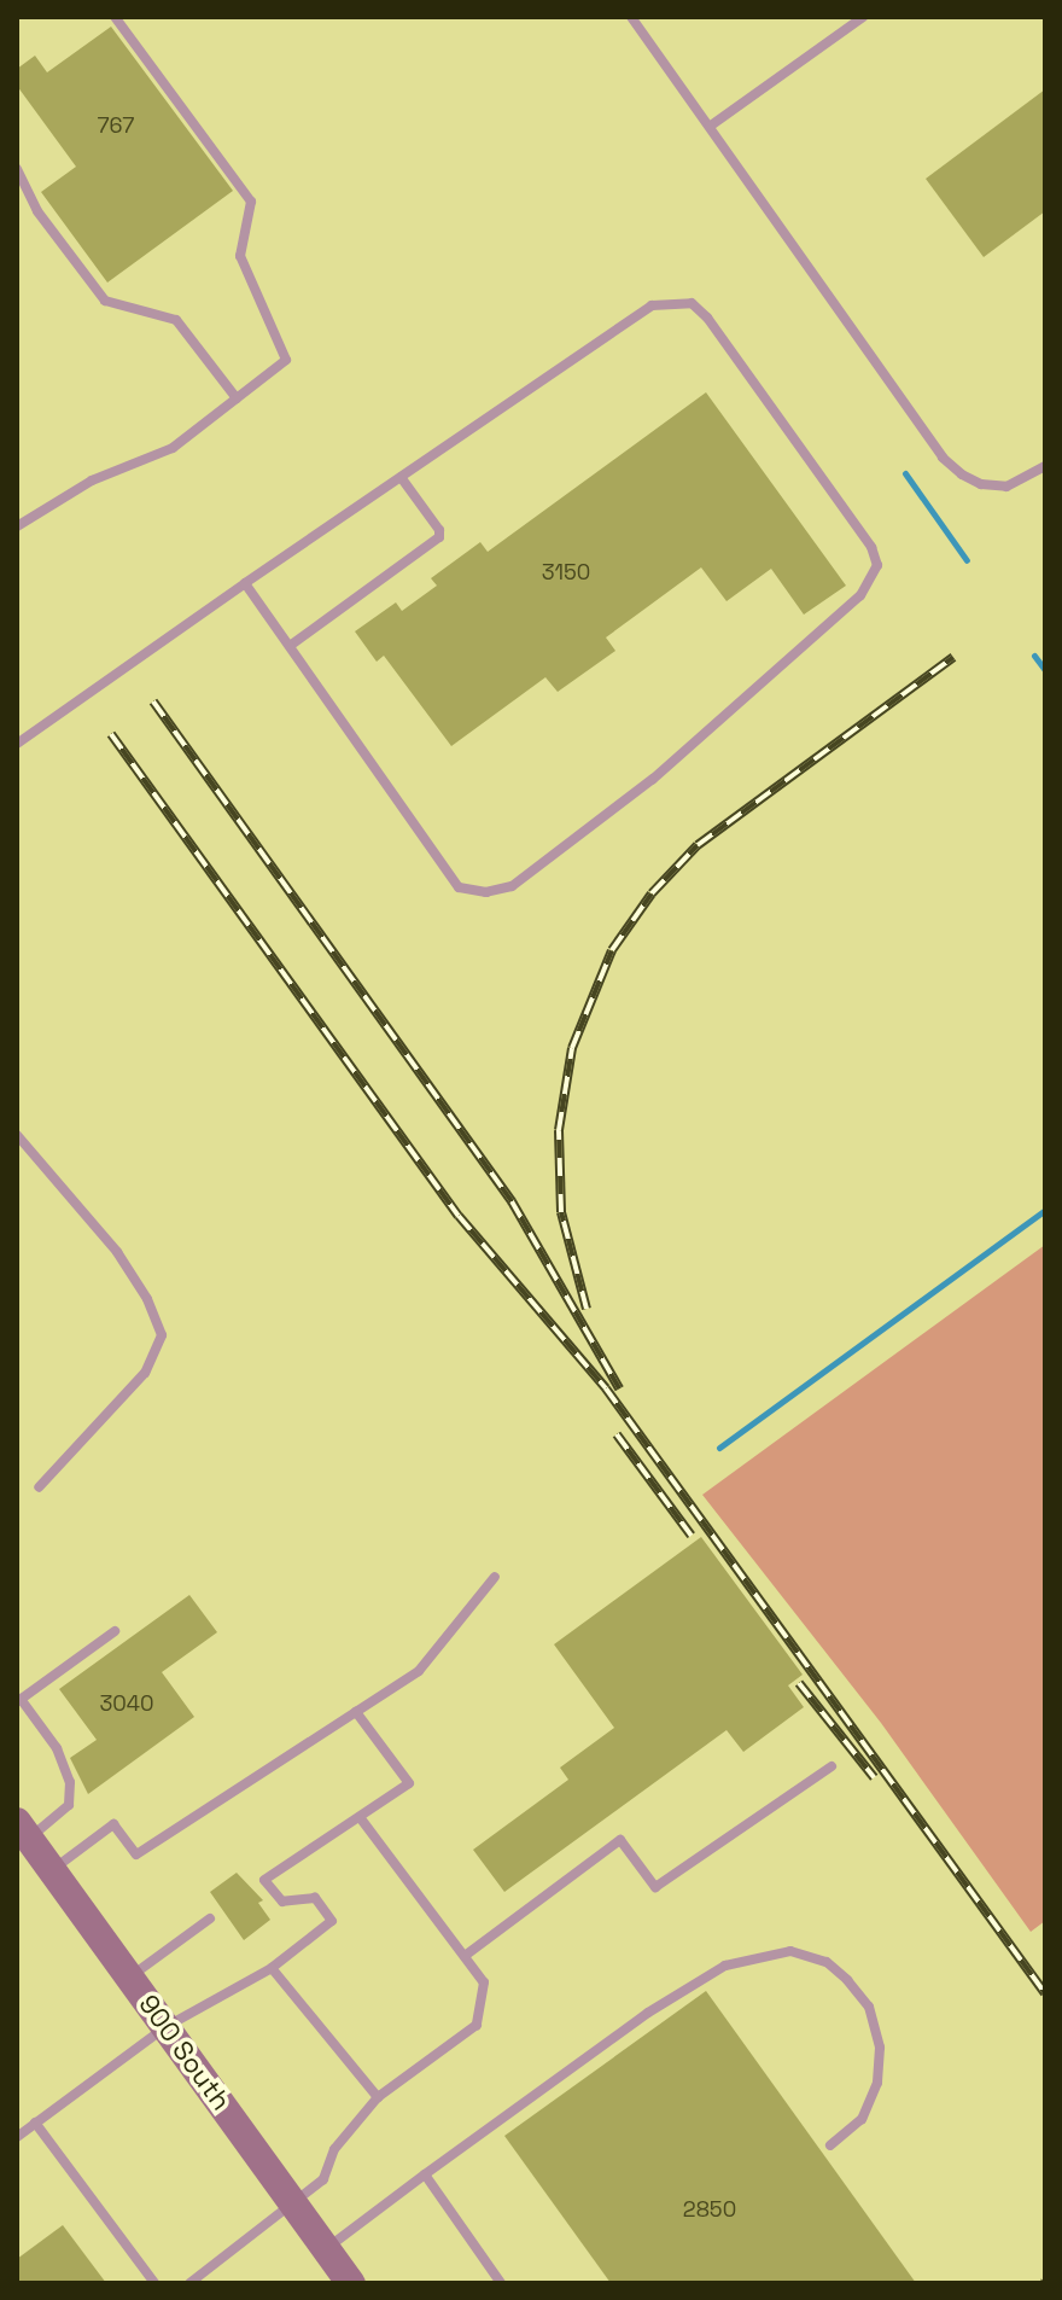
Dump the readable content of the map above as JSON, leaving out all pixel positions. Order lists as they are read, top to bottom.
{
  "streets": {
    "street": ["900 South"]
  },
  "house_numbers": [
    "767",
    "3150",
    "3040",
    "2850"
  ]
}
